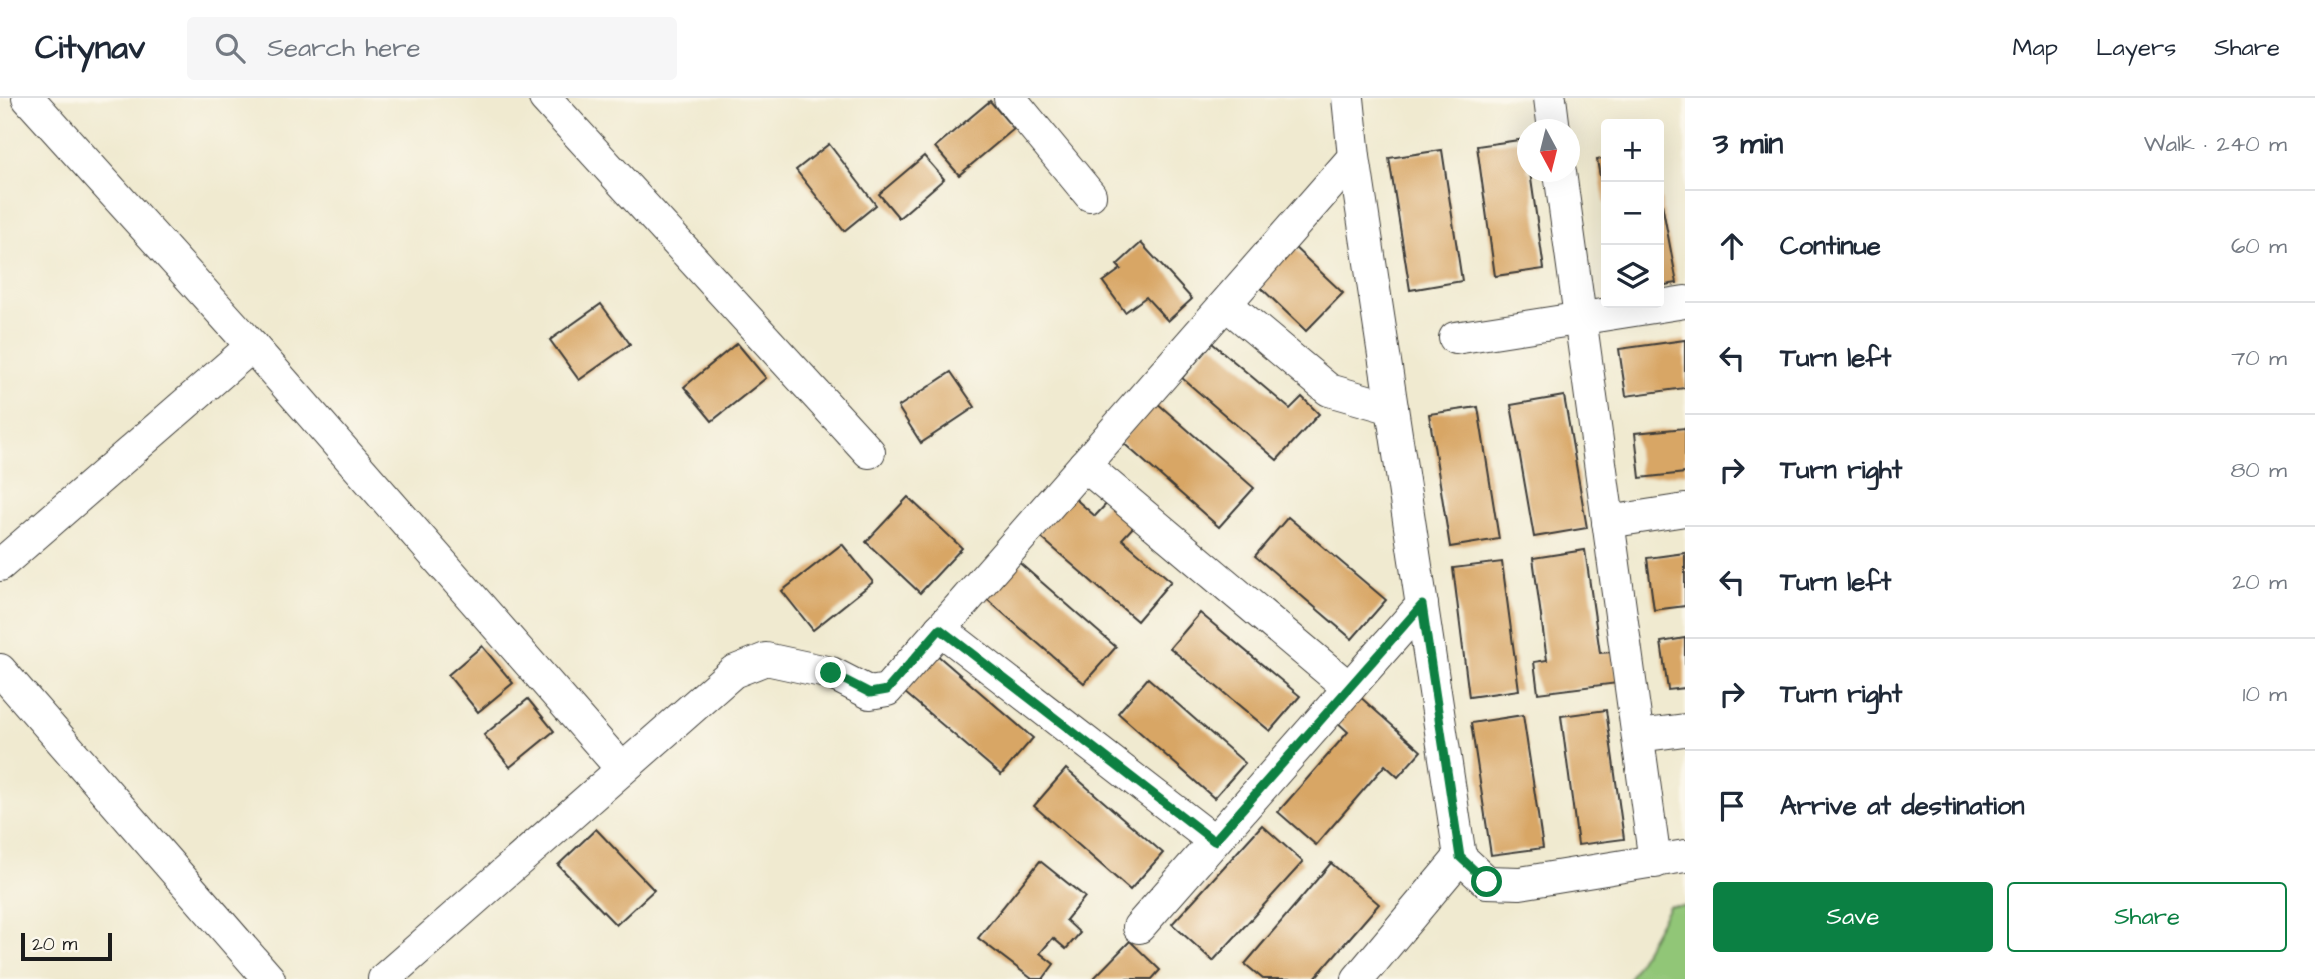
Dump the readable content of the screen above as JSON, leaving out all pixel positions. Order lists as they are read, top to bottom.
{
  "scale_bar": "20 m",
  "north": "bottom",
  "page": {
    "header": "Citynav",
    "search": "Search here",
    "nav": ["Map", "Layers", "Share"],
    "heading": ["3 min", "Walk · 240 m"],
    "map_buttons": ["+", "−"],
    "list": [
      ["Continue", "60 m"],
      ["Turn left", "70 m"],
      ["Turn right", "80 m"],
      ["Turn left", "20 m"],
      ["Turn right", "10 m"],
      "Arrive at destination"
    ],
    "buttons": ["Save", "Share"],
    "scale": "20 m"
  }
}
